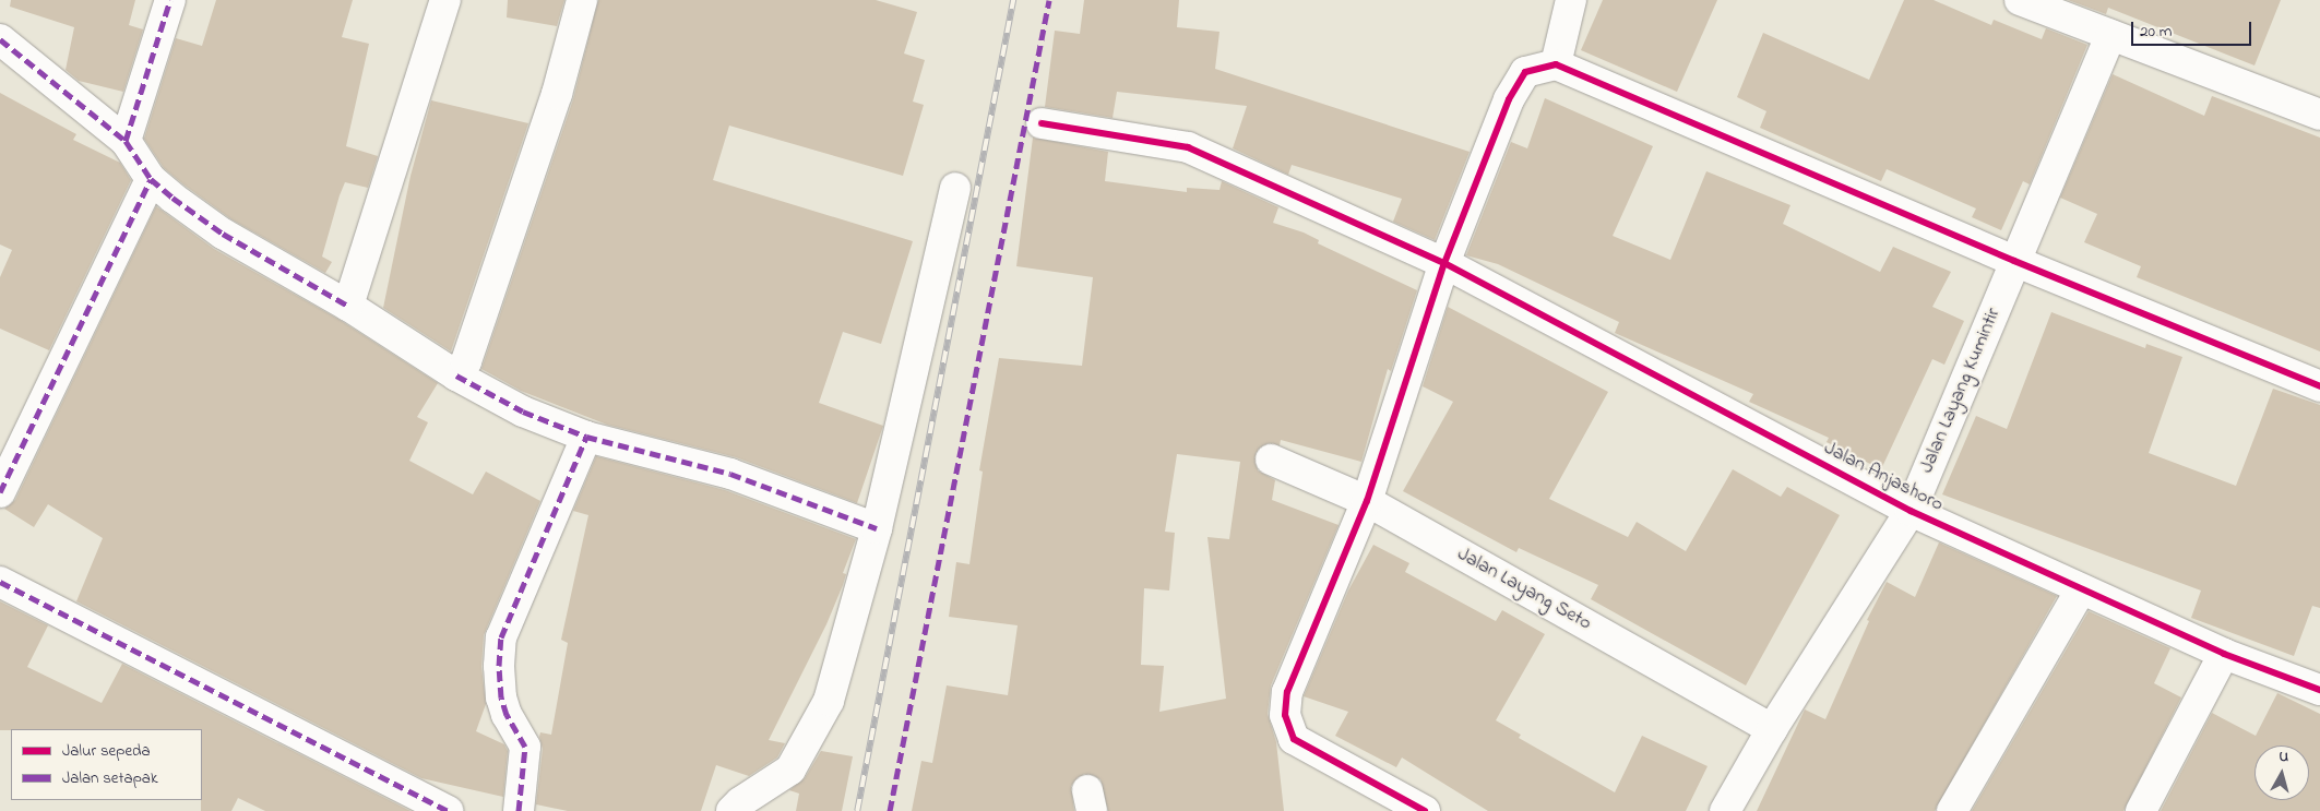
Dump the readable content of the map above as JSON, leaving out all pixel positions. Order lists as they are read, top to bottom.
{
  "streets": {
    "street": ["Jalan Layang Kumintir", "Jalan Anjashoro", "Jalan Layang Seto"]
  },
  "crossings": [
    ["Jalan Layang Kumintir", "Jalan Anjashoro"],
    ["Jalan Layang Kumintir", "Jalan Layang Seto"]
  ],
  "legend": ["Jalur sepeda", "Jalan setapak"],
  "scale_bar": "20 m",
  "north": "top"
}
